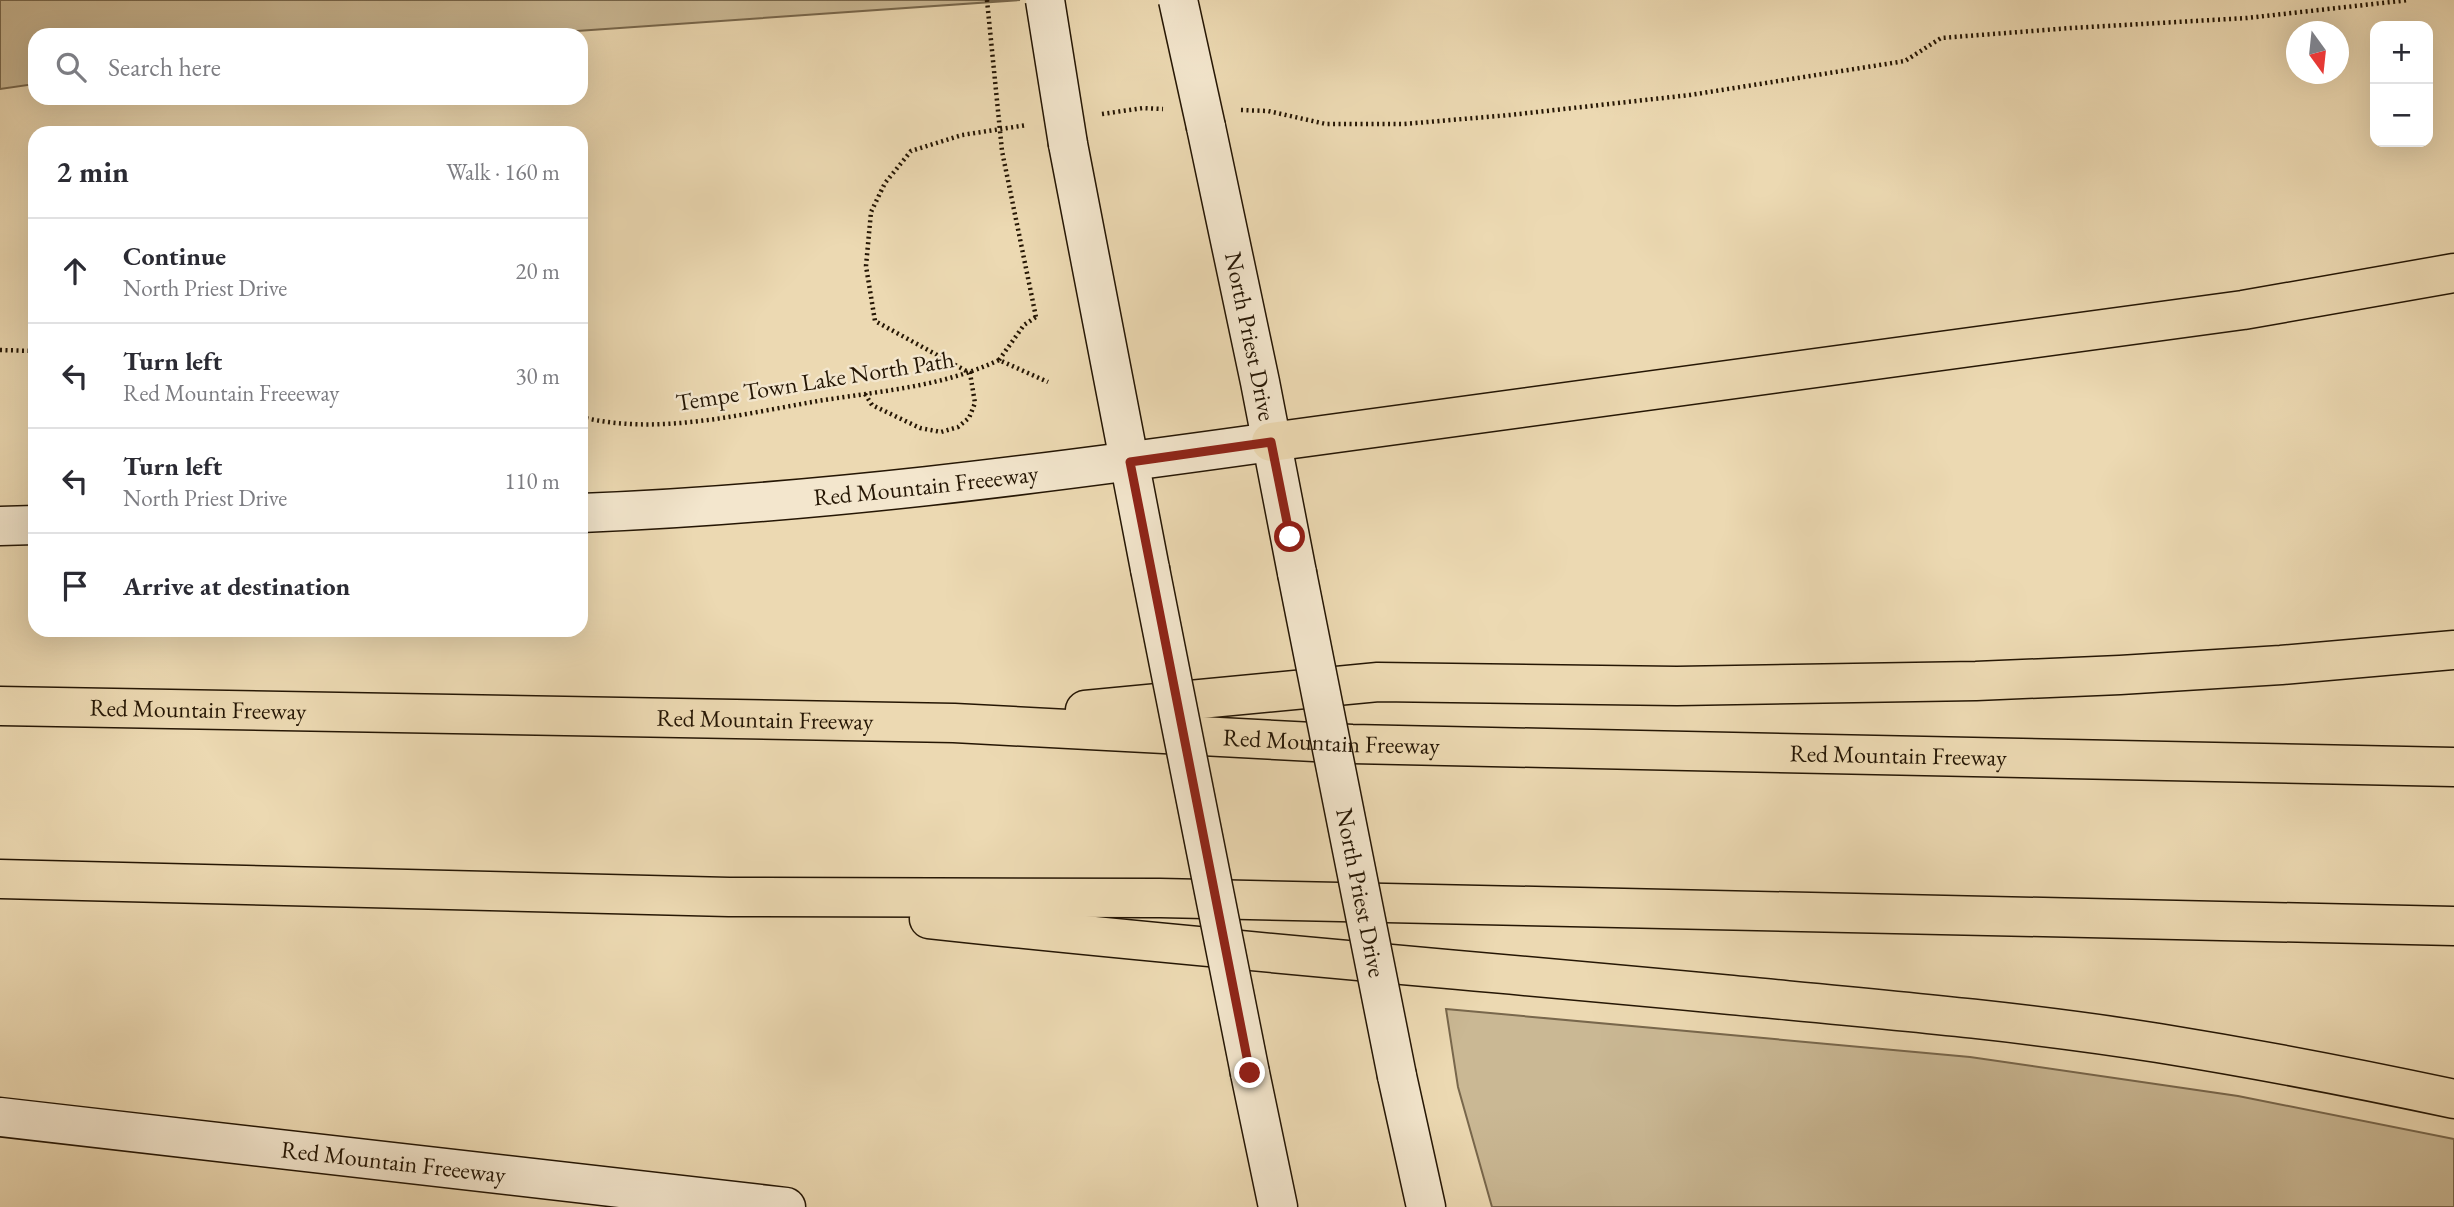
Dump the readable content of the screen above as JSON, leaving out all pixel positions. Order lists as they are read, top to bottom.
{
  "streets": {
    "highway": ["Red Mountain Freeway"],
    "main road": ["North Priest Drive", "Red Mountain Freeeway"],
    "path": ["Tempe Town Lake North Path"]
  },
  "crossings": [
    ["North Priest Drive", "Red Mountain Freeeway"]
  ],
  "north": "bottom",
  "page": {
    "map_buttons": ["+", "−"],
    "search": "Search here",
    "heading": ["2 min", "Walk · 160 m"],
    "list": [
      ["Continue", "North Priest Drive", "20 m"],
      ["Turn left", "Red Mountain Freeeway", "30 m"],
      ["Turn left", "North Priest Drive", "110 m"],
      "Arrive at destination"
    ]
  }
}
